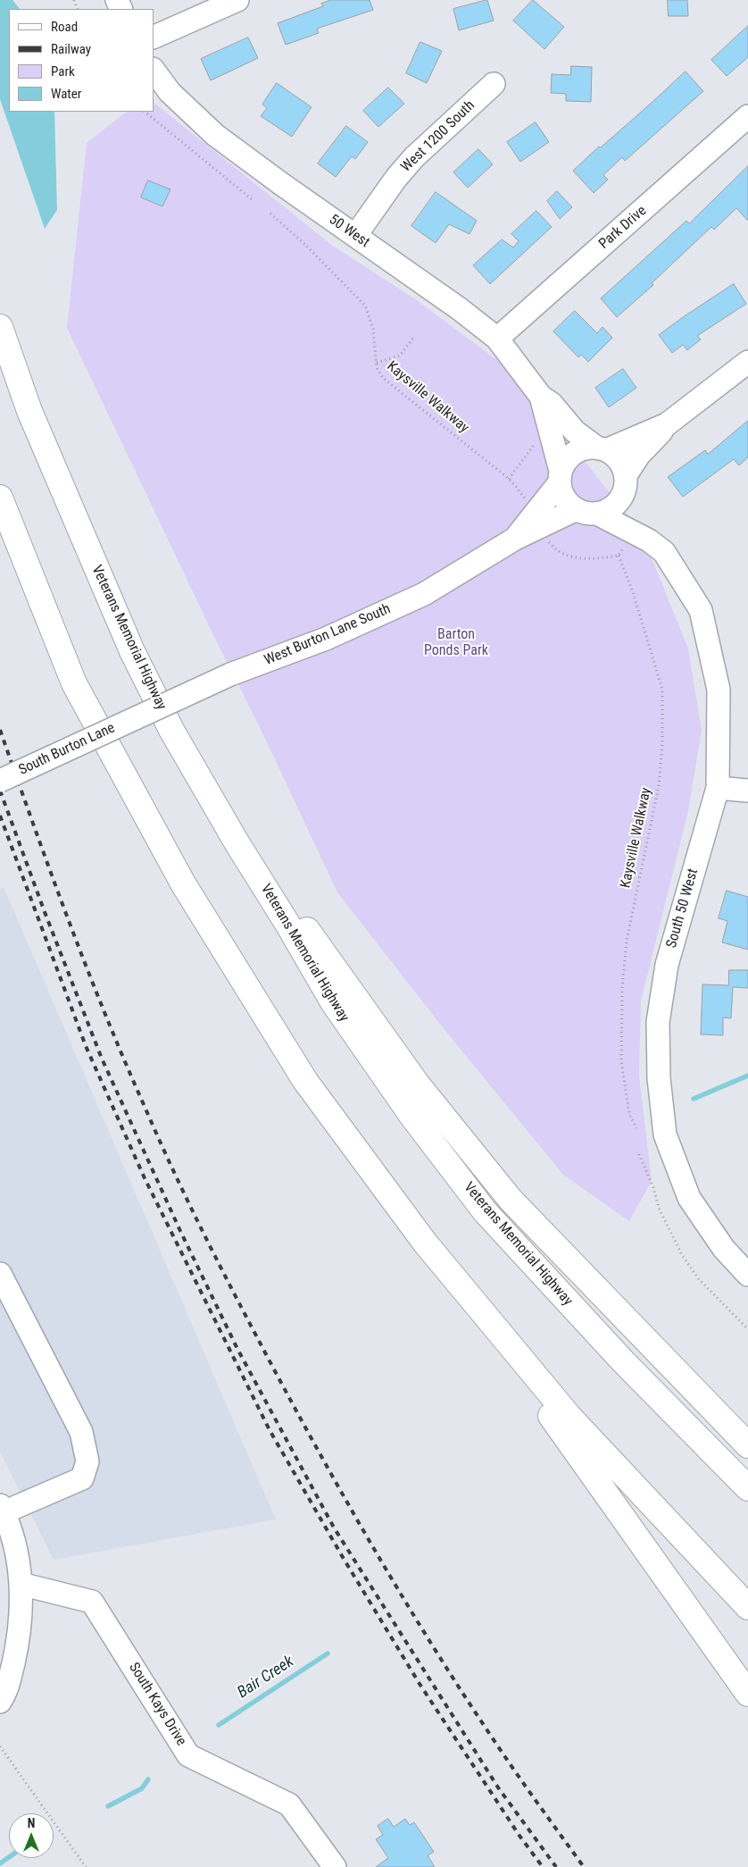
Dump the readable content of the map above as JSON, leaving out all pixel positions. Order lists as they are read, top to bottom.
{
  "streets": {
    "highway": ["Veterans Memorial Highway"],
    "street": [
      "West 1200 South",
      "Park Drive",
      "50 West",
      "West Burton Lane South",
      "South Burton Lane",
      "South 50 West",
      "South Kays Drive"
    ],
    "path": ["Kaysville Walkway"]
  },
  "crossings": [
    ["West 1200 South", "50 West"],
    ["Park Drive", "50 West"],
    ["50 West", "West Burton Lane South"],
    ["50 West", "South 50 West"],
    ["West Burton Lane South", "South Burton Lane"],
    ["West Burton Lane South", "South 50 West"]
  ],
  "water": ["Bair Creek"],
  "parks": ["Barton Ponds Park"],
  "legend": [
    "Road",
    "Railway",
    "Park",
    "Water"
  ],
  "north": "top"
}
